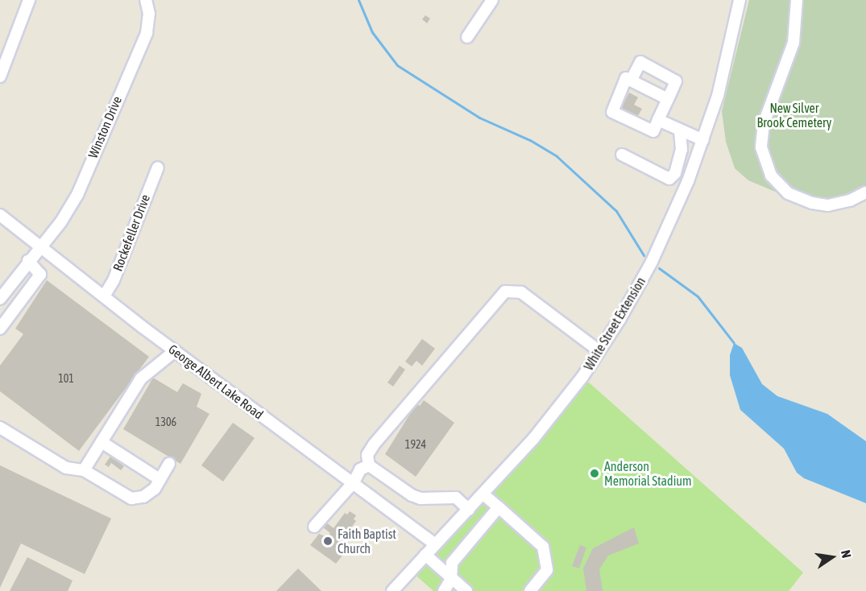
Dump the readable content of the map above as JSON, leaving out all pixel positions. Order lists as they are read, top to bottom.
{
  "streets": {
    "street": [
      "Winston Drive",
      "Rockefeller Drive",
      "White Street Extension",
      "George Albert Lake Road"
    ]
  },
  "crossings": [
    ["Winston Drive", "George Albert Lake Road"],
    ["Rockefeller Drive", "George Albert Lake Road"],
    ["White Street Extension", "George Albert Lake Road"]
  ],
  "parks": ["New Silver Brook Cemetery"],
  "places": ["Anderson Memorial Stadium", "Faith Baptist Church"],
  "house_numbers": ["101", "1306", "1924"],
  "north": "right"
}
